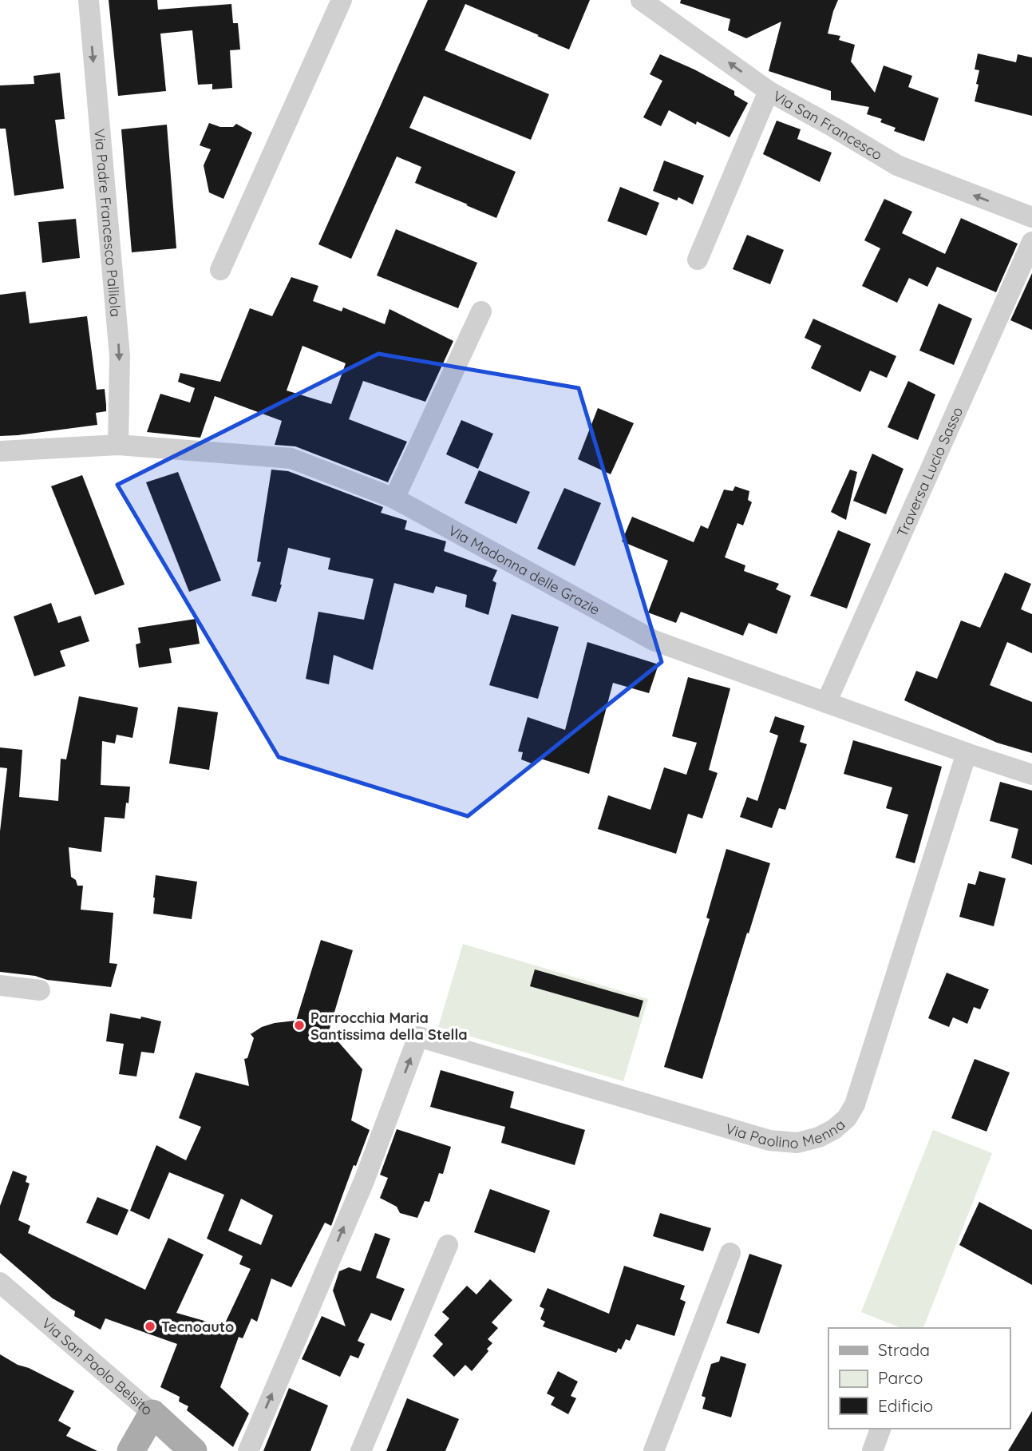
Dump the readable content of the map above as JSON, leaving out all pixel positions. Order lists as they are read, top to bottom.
{
  "streets": {
    "main road": ["Via San Paolo Belsito"],
    "street": [
      "Via San Francesco",
      "Via Padre Francesco Palliola",
      "Traversa Lucio Sasso",
      "Via Madonna delle Grazie",
      "Via Paolino Menna"
    ]
  },
  "crossings": [
    ["Via Padre Francesco Palliola", "Via Madonna delle Grazie"],
    ["Traversa Lucio Sasso", "Via Madonna delle Grazie"],
    ["Via Madonna delle Grazie", "Via Paolino Menna"]
  ],
  "one_way": ["Via San Francesco", "Via Padre Francesco Palliola"],
  "places": ["Parrocchia Maria Santissima della Stella", "Tecnoauto"],
  "legend": ["Strada", "Parco", "Edificio"]
}
